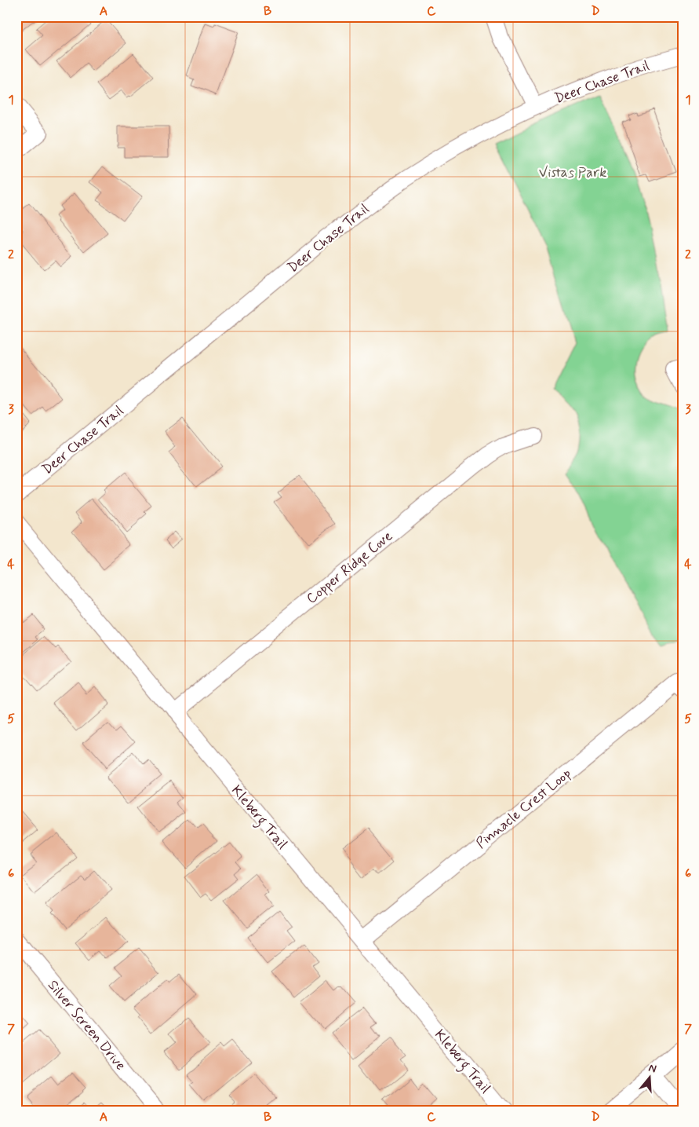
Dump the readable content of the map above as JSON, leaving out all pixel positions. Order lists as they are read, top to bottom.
{
  "streets": {
    "street": [
      "Deer Chase Trail",
      "Copper Ridge Cove",
      "Pinnacle Crest Loop",
      "Kleberg Trail",
      "Silver Screen Drive"
    ]
  },
  "crossings": [
    ["Copper Ridge Cove", "Kleberg Trail"],
    ["Pinnacle Crest Loop", "Kleberg Trail"]
  ],
  "parks": ["Vistas Park"],
  "north": "top",
  "grid": {
    "columns": [
      "A",
      "B",
      "C",
      "D"
    ],
    "rows": [
      "1",
      "2",
      "3",
      "4",
      "5",
      "6",
      "7"
    ]
  }
}
